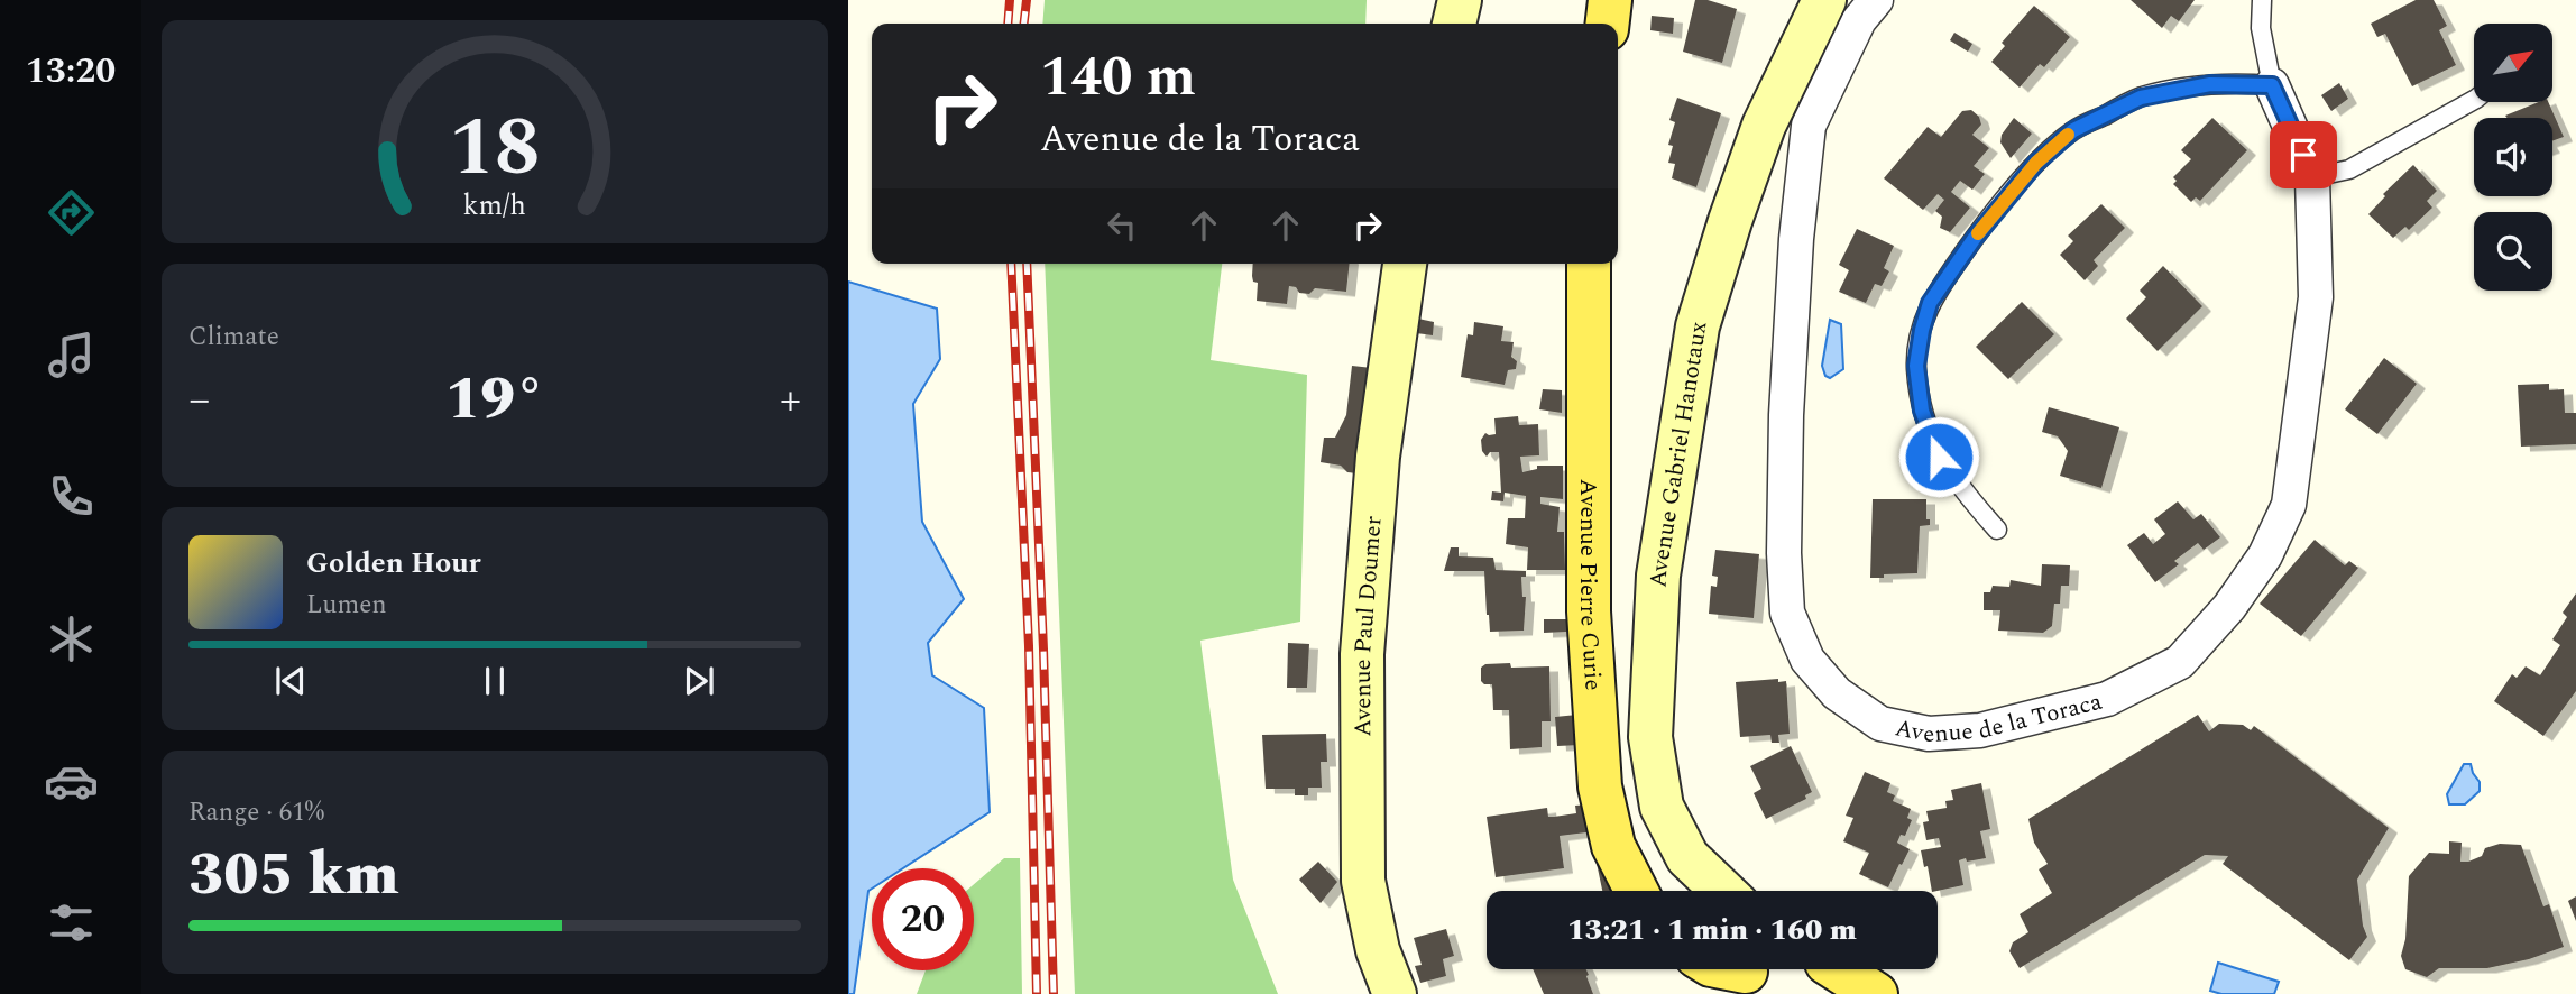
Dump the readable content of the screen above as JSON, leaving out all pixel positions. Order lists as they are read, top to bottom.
{
  "streets": {
    "main road": ["Avenue Gabriel Hanotaux", "Avenue Pierre Curie", "Avenue Paul Doumer"],
    "street": ["Avenue de la Toraca"]
  },
  "north": "top right",
  "page": {
    "tabs": "13:20",
    "turn": ["140 m", "Avenue de la Toraca"],
    "tile": [
      "Climate",
      ["Range · 61%", "305 km"]
    ],
    "heat": ["−", "19°", "+"],
    "song": ["Golden Hour", "Lumen"],
    "limit": "20",
    "trip": "13:21 · 1 min · 160 m",
    "gauge": ["18", "km/h"]
  }
}
